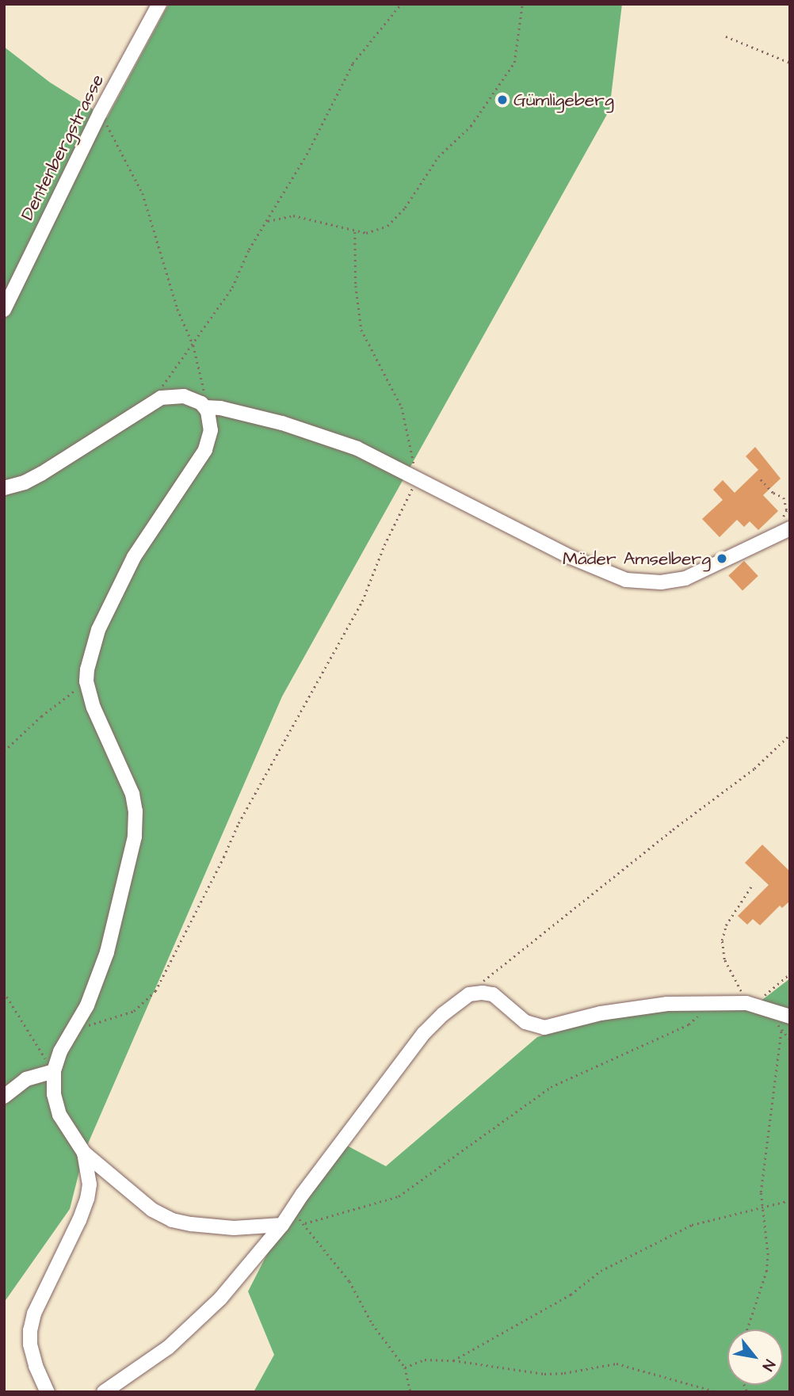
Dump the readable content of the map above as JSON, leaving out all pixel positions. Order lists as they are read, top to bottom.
{
  "streets": {
    "street": ["Dentenbergstrasse"]
  },
  "places": ["Gümligeberg", "Mäder Amselberg"],
  "north": "bottom right"
}
